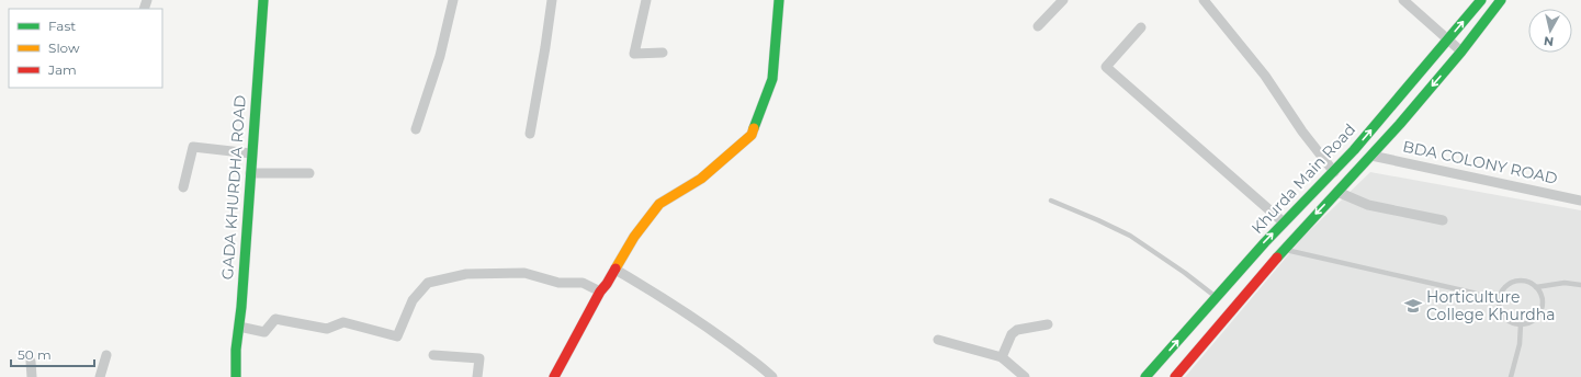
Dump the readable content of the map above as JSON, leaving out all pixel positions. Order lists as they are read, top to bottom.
{
  "streets": {
    "main road": ["Khurda Main Road", "GADA KHURDHA ROAD"],
    "street": ["BDA COLONY ROAD"]
  },
  "places": {
    "school or university": ["Horticulture College Khurdha"]
  },
  "legend": ["Fast", "Slow", "Jam"],
  "scale_bar": "50 m",
  "north": "bottom"
}
